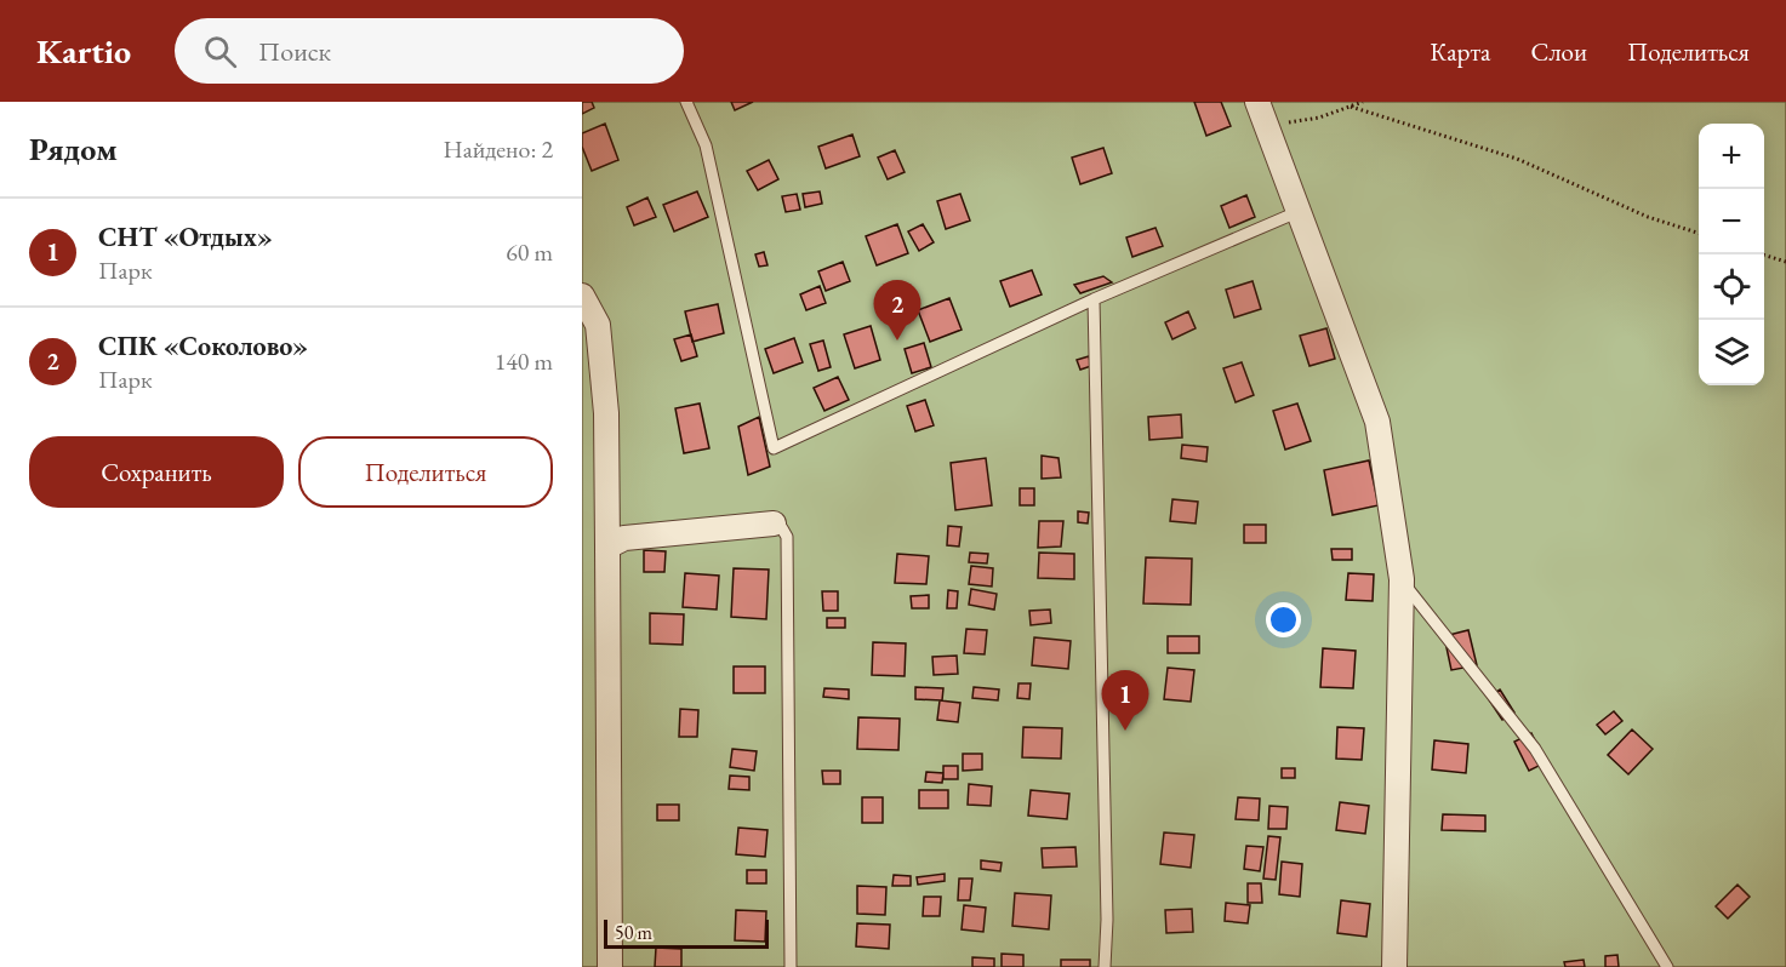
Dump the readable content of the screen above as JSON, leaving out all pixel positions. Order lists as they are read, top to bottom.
{
  "scale_bar": "50 m",
  "page": {
    "header": "Kartio",
    "search": "Поиск",
    "nav": ["Карта", "Слои", "Поделиться"],
    "heading": ["Рядом", "Найдено: 2"],
    "map_buttons": ["+", "−"],
    "list": [
      {
        "mark": "1",
        "name": "СНТ «Отдых»",
        "note": "Парк",
        "value": "60 m"
      },
      {
        "mark": "2",
        "name": "СПК «Соколово»",
        "note": "Парк",
        "value": "140 m"
      }
    ],
    "pins": ["2", "1"],
    "buttons": ["Сохранить", "Поделиться"],
    "scale": "50 m"
  }
}
